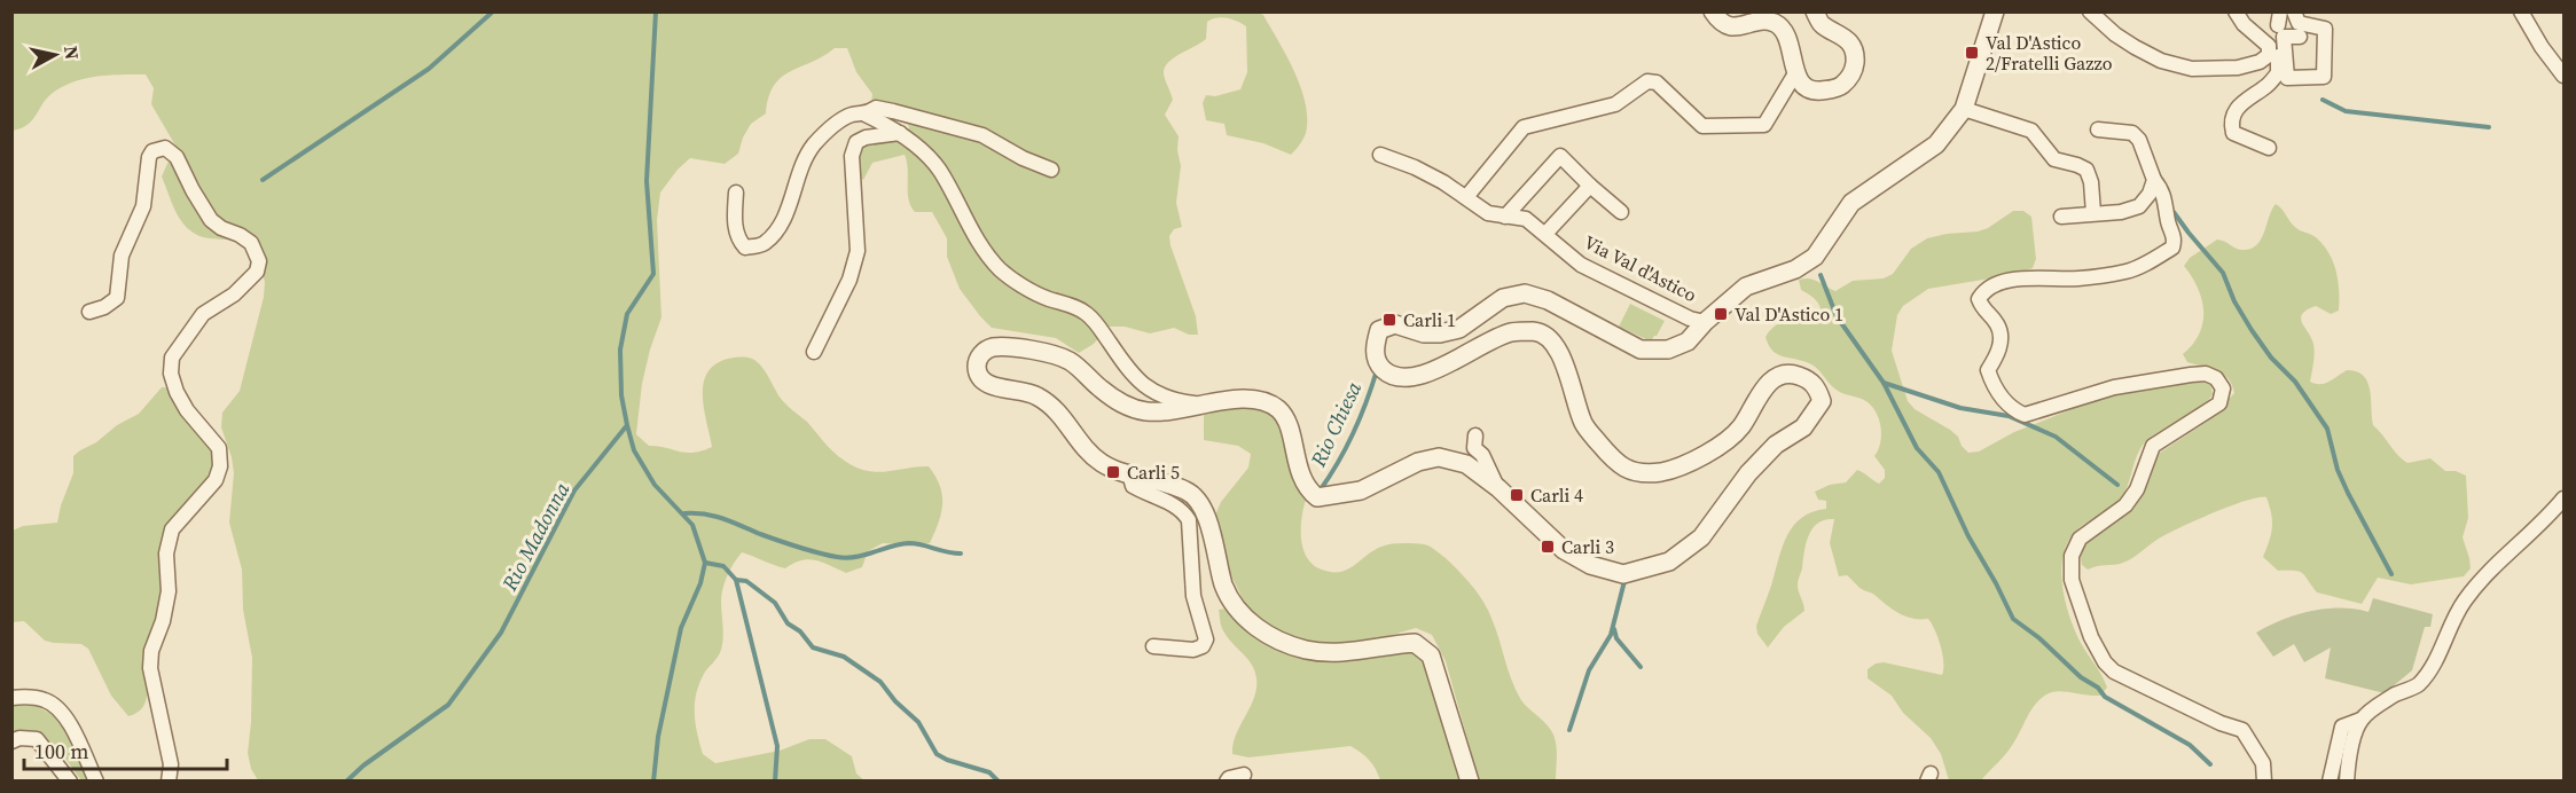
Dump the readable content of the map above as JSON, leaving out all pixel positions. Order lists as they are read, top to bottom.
{
  "streets": {
    "street": ["Via Val d'Astico"]
  },
  "water": ["Rio Chiesa", "Rio Madonna"],
  "places": {
    "transit": [
      "Val D'Astico 2/Fratelli Gazzo",
      "Val D'Astico 1",
      "Carli 1",
      "Carli 5",
      "Carli 4",
      "Carli 3"
    ]
  },
  "scale_bar": "100 m",
  "north": "right"
}
